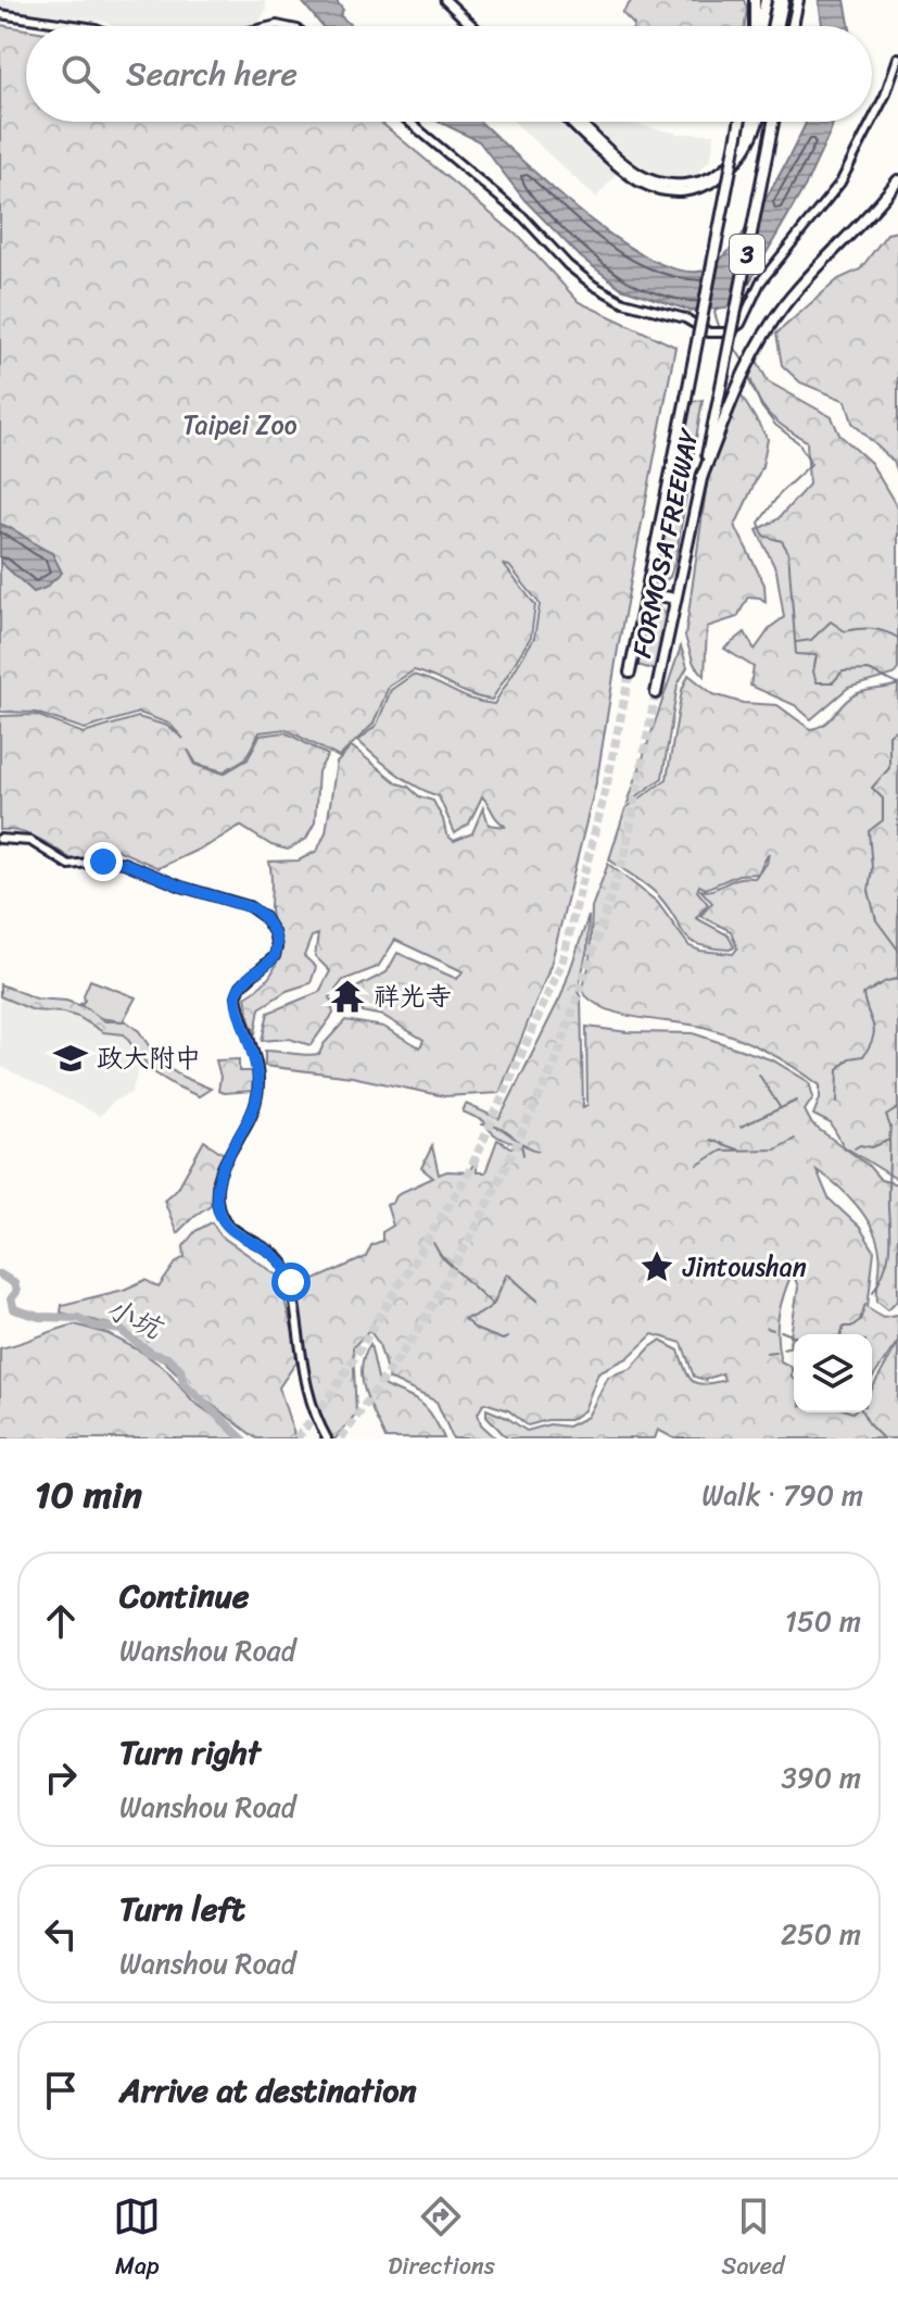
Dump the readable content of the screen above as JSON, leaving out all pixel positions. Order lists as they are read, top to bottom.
{
  "streets": {
    "highway": ["3", "FORMOSA FREEWAY"]
  },
  "water": ["小坑"],
  "parks": ["Taipei Zoo"],
  "places": {
    "temple": ["祥光寺"],
    "school or university": ["政大附中"],
    "place": ["Jintoushan"]
  },
  "page": {
    "search": "Search here",
    "heading": ["10 min", "Walk · 790 m"],
    "list": [
      ["Continue", "Wanshou Road", "150 m"],
      ["Turn right", "Wanshou Road", "390 m"],
      ["Turn left", "Wanshou Road", "250 m"],
      "Arrive at destination"
    ],
    "nav": ["Map", "Directions", "Saved"]
  }
}
